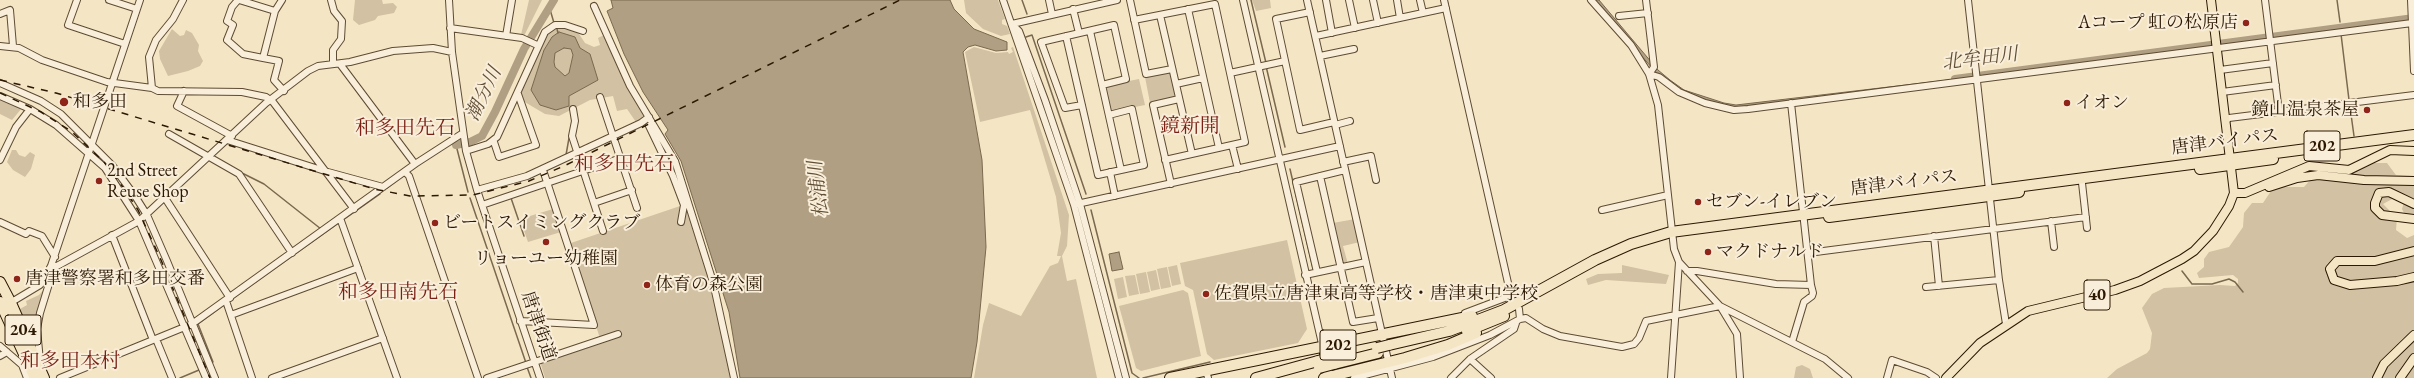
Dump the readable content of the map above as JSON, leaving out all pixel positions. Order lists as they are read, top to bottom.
{
  "streets": {
    "highway": ["唐津バイパス", "202", "204"],
    "main road": ["40"],
    "street": ["唐津街道"]
  },
  "crossings": [
    ["唐津バイパス", "202"]
  ],
  "districts": [
    "鏡新開",
    "和多田先石",
    "和多田先石",
    "和多田南先石",
    "和多田本村"
  ],
  "water": ["北牟田川", "潮分川", "松浦川"],
  "places": [
    "Aコープ 虹の松原店",
    "和多田",
    "イオン",
    "鏡山温泉茶屋",
    "2nd Street Reuse Shop",
    "セブン-イレブン",
    "ビートスイミングクラブ",
    "リョーユー幼稚園",
    "マクドナルド",
    "唐津警察署和多田交番",
    "体育の森公園",
    "佐賀県立唐津東高等学校・唐津東中学校"
  ]
}
